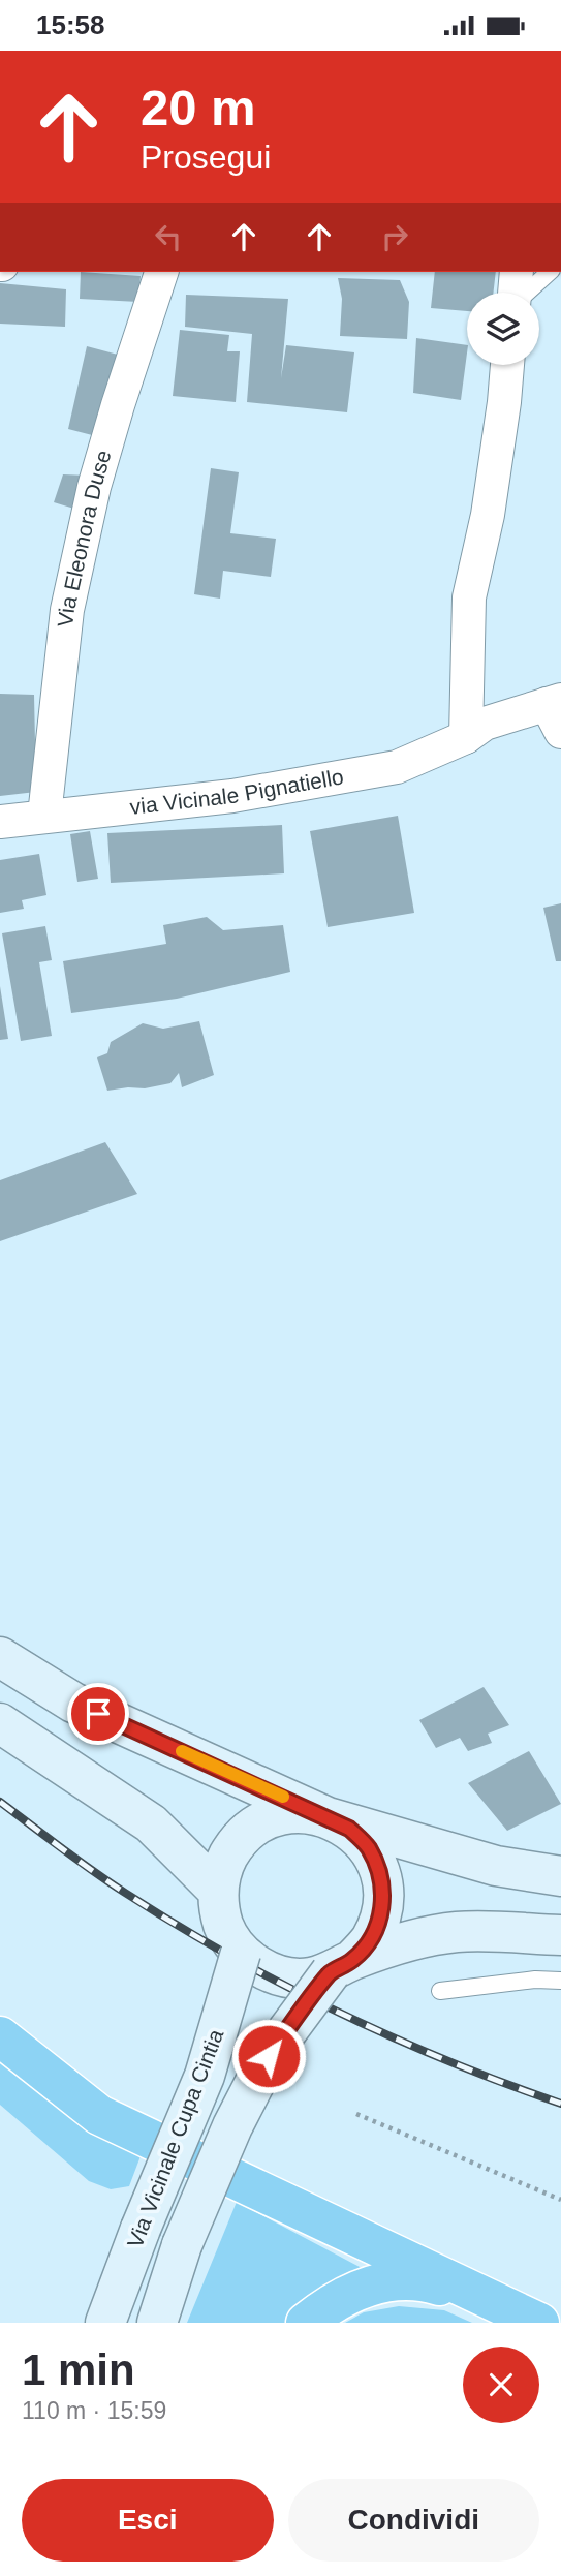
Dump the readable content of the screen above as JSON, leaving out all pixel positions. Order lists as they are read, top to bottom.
{
  "streets": {
    "main road": ["Via Vicinale Cupa Cintia"],
    "street": ["Via Eleonora Duse", "via Vicinale Pignatiello"]
  },
  "crossings": [
    ["Via Eleonora Duse", "via Vicinale Pignatiello"]
  ],
  "page": {
    "status": "15:58",
    "turn": ["20 m", "Prosegui"],
    "heading": ["1 min", "110 m · 15:59"],
    "buttons": ["Esci", "Condividi"]
  }
}
